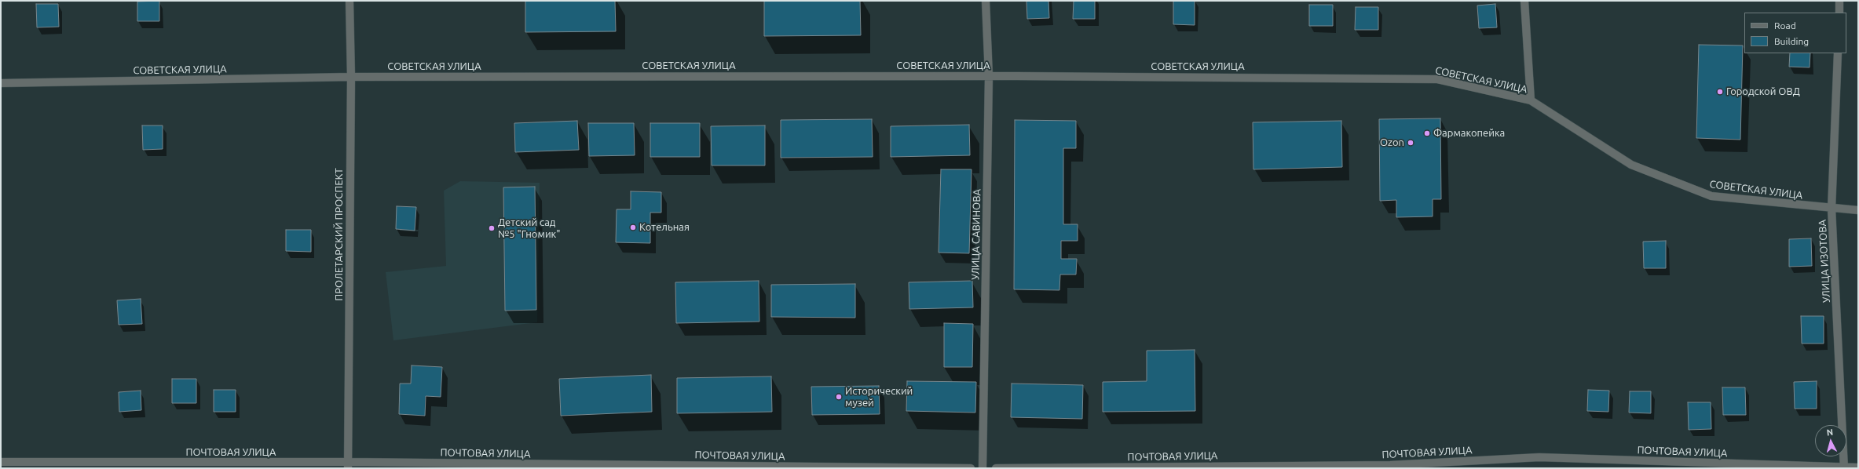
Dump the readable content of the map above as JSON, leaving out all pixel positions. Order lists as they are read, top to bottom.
{
  "streets": {
    "street": [
      "СОВЕТСКАЯ УЛИЦА",
      "ПРОЛЕТАРСКИЙ ПРОСПЕКТ",
      "УЛИЦА САВИНОВА",
      "УЛИЦА ИЗОТОВА",
      "ПОЧТОВАЯ УЛИЦА"
    ]
  },
  "crossings": [
    ["СОВЕТСКАЯ УЛИЦА", "ПРОЛЕТАРСКИЙ ПРОСПЕКТ"],
    ["СОВЕТСКАЯ УЛИЦА", "УЛИЦА САВИНОВА"],
    ["СОВЕТСКАЯ УЛИЦА", "УЛИЦА ИЗОТОВА"],
    ["ПРОЛЕТАРСКИЙ ПРОСПЕКТ", "ПОЧТОВАЯ УЛИЦА"],
    ["УЛИЦА ИЗОТОВА", "ПОЧТОВАЯ УЛИЦА"]
  ],
  "places": [
    "Городской ОВД",
    "Фармакопейка",
    "Ozon",
    "Котельная",
    "Детский сад №5 \"Гномик\"",
    "Исторический музей"
  ],
  "legend": ["Road", "Building"],
  "north": "top"
}
